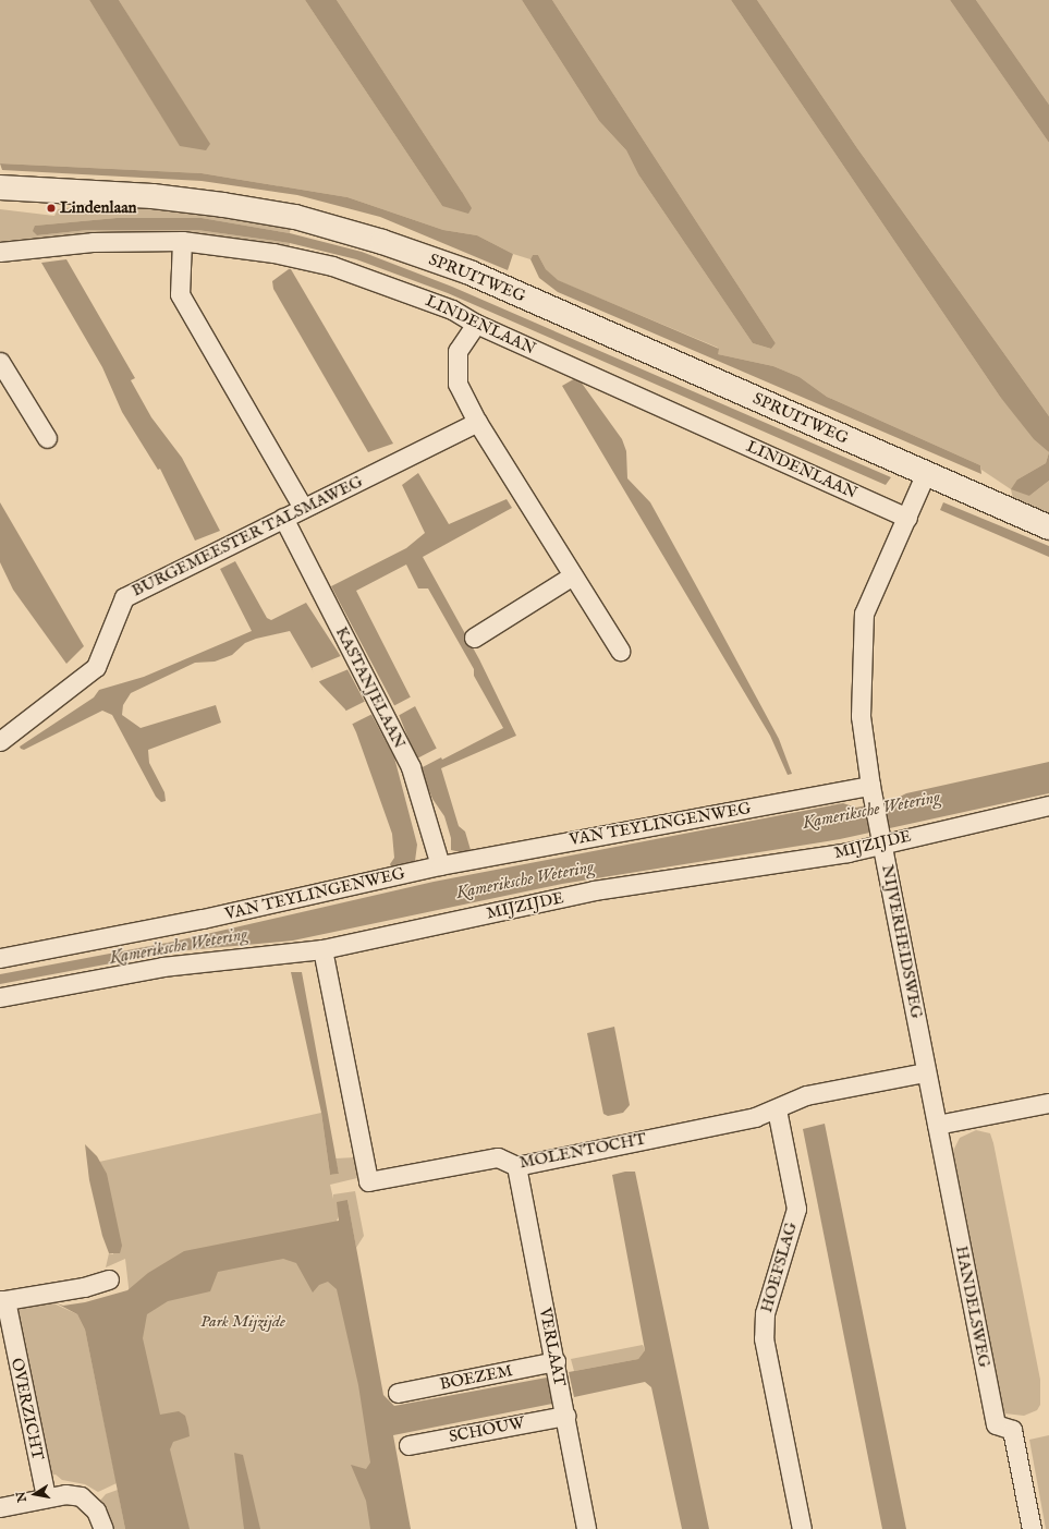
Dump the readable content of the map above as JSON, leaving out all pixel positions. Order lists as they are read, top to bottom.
{
  "streets": {
    "main road": ["SPRUITWEG"],
    "street": [
      "LINDENLAAN",
      "BURGEMEESTER TALSMAWEG",
      "KASTANJELAAN",
      "VAN TEYLINGENWEG",
      "MIJZIJDE",
      "NIJVERHEIDSWEG",
      "MOLENTOCHT",
      "HOEFSLAG",
      "HANDELSWEG",
      "VERLAAT",
      "BOEZEM",
      "OVERZICHT",
      "SCHOUW"
    ]
  },
  "crossings": [
    ["BURGEMEESTER TALSMAWEG", "KASTANJELAAN"],
    ["KASTANJELAAN", "VAN TEYLINGENWEG"],
    ["VAN TEYLINGENWEG", "NIJVERHEIDSWEG"],
    ["MIJZIJDE", "NIJVERHEIDSWEG"],
    ["MIJZIJDE", "MOLENTOCHT"],
    ["NIJVERHEIDSWEG", "MOLENTOCHT"],
    ["NIJVERHEIDSWEG", "HANDELSWEG"],
    ["MOLENTOCHT", "HOEFSLAG"],
    ["MOLENTOCHT", "HANDELSWEG"],
    ["MOLENTOCHT", "VERLAAT"],
    ["VERLAAT", "BOEZEM"],
    ["VERLAAT", "SCHOUW"]
  ],
  "water": ["Kameriksche Wetering"],
  "parks": ["Park Mijzijde"],
  "places": ["Lindenlaan"],
  "north": "left"
}
